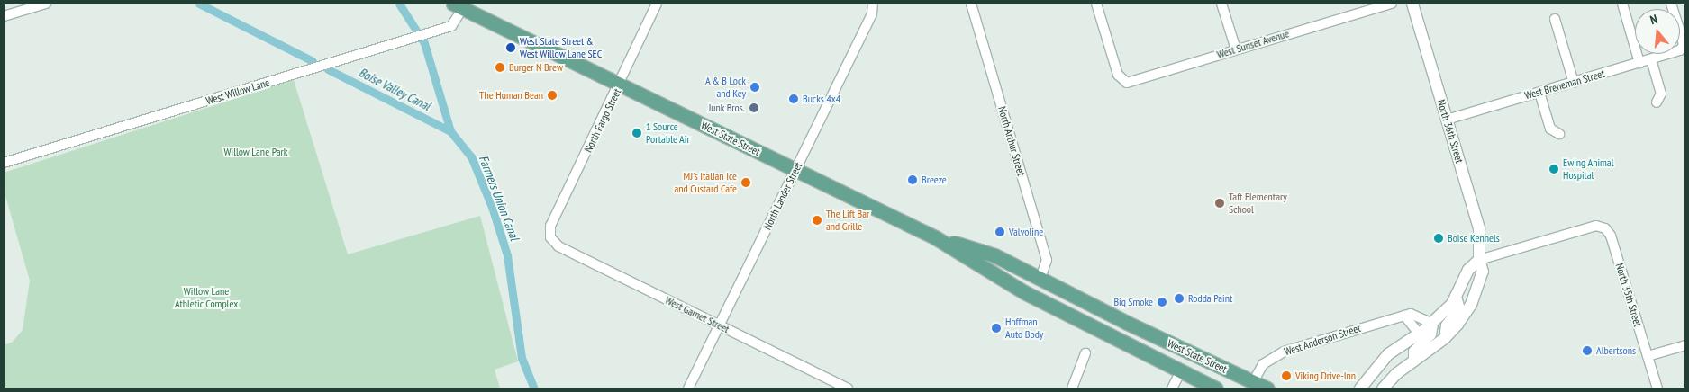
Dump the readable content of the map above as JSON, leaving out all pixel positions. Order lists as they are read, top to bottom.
{
  "streets": {
    "main road": ["West State Street"],
    "street": [
      "West Sunset Avenue",
      "West Breneman Street",
      "West Willow Lane",
      "North Fargo Street",
      "North 36th Street",
      "North Arthur Street",
      "North Lander Street",
      "North 35th Street",
      "West Garnet Street",
      "West Anderson Street"
    ]
  },
  "crossings": [
    ["West Breneman Street", "North 36th Street"],
    ["West Willow Lane", "West State Street"],
    ["North Fargo Street", "West State Street"],
    ["North Fargo Street", "West Garnet Street"],
    ["North 36th Street", "North 35th Street"],
    ["West State Street", "North Arthur Street"],
    ["West State Street", "North Lander Street"],
    ["West State Street", "West Anderson Street"],
    ["North Lander Street", "West Garnet Street"]
  ],
  "water": ["Boise Valley Canal", "Farmers Union Canal"],
  "parks": ["Willow Lane Park", "Willow Lane Athletic Complex"],
  "places": [
    "West State Street & West Willow Lane SEC",
    "Burger N Brew",
    "A & B Lock and Key",
    "The Human Bean",
    "Bucks 4x4",
    "Junk Bros.",
    "1 Source Portable Air",
    "Ewing Animal Hospital",
    "Breeze",
    "MJ's Italian Ice and Custard Cafe",
    "Taft Elementary School",
    "The Lift Bar and Grille",
    "Valvoline",
    "Boise Kennels",
    "Rodda Paint",
    "Big Smoke",
    "Hoffman Auto Body",
    "Albertsons",
    "Viking Drive-Inn"
  ],
  "north": "top"
}
